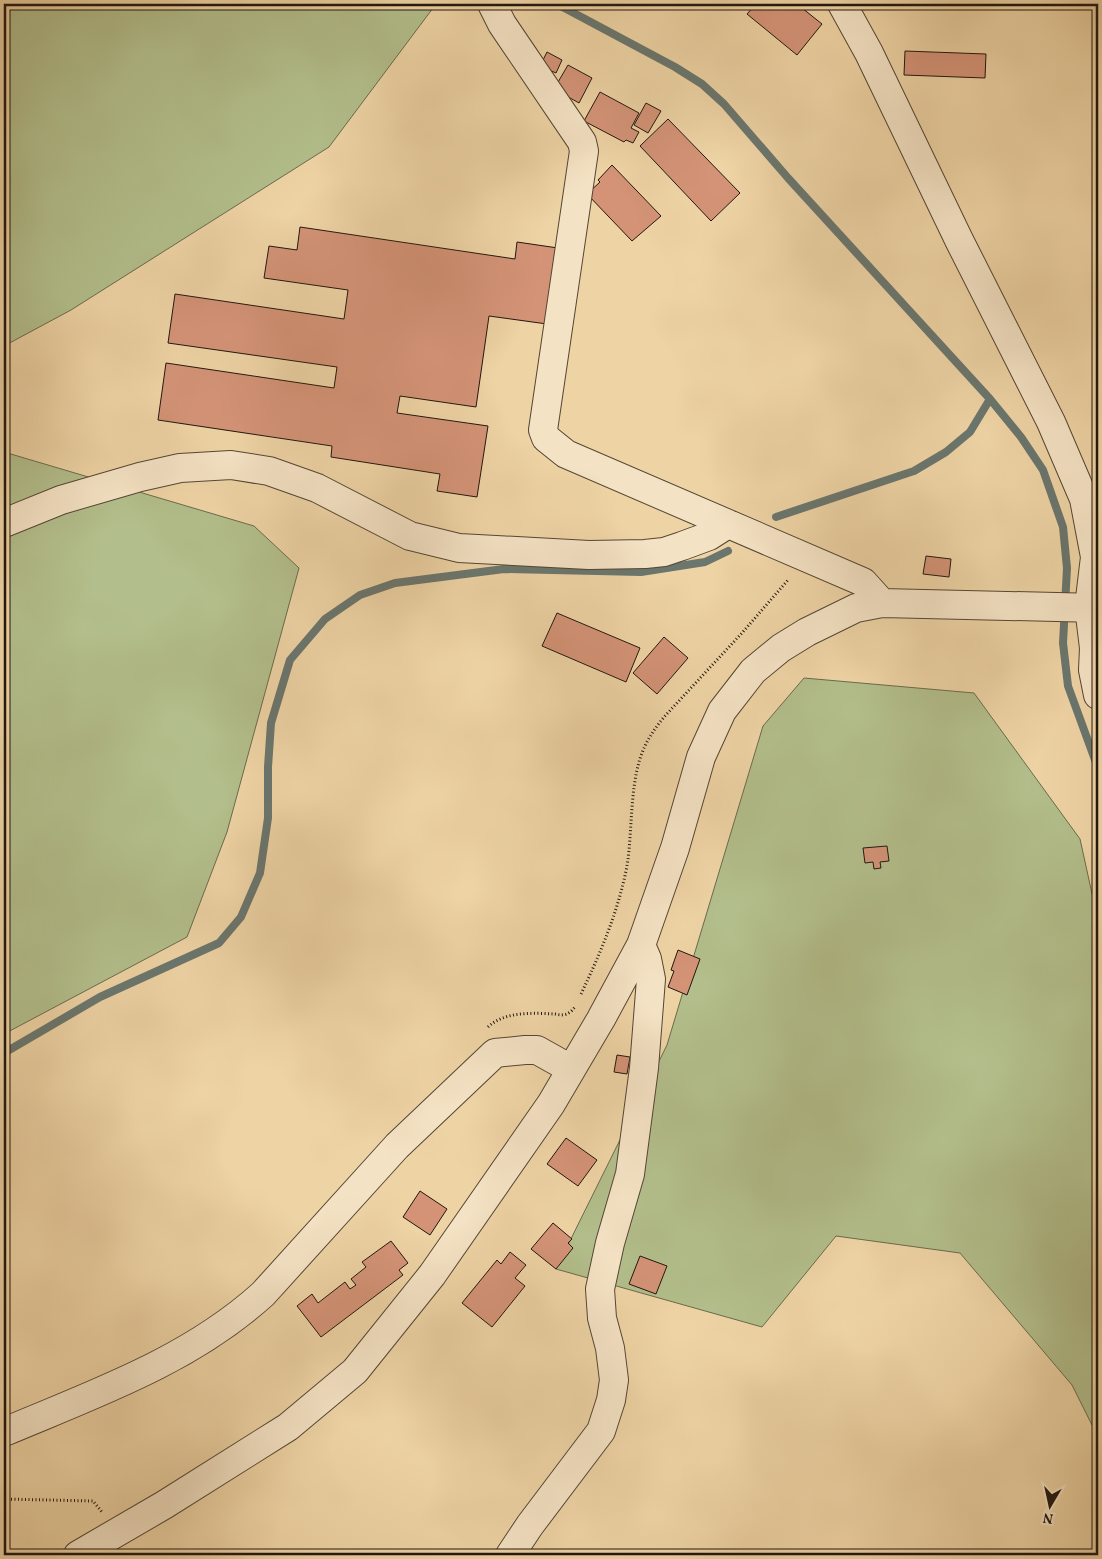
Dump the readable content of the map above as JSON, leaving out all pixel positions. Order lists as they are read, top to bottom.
{
  "north": "bottom"
}
